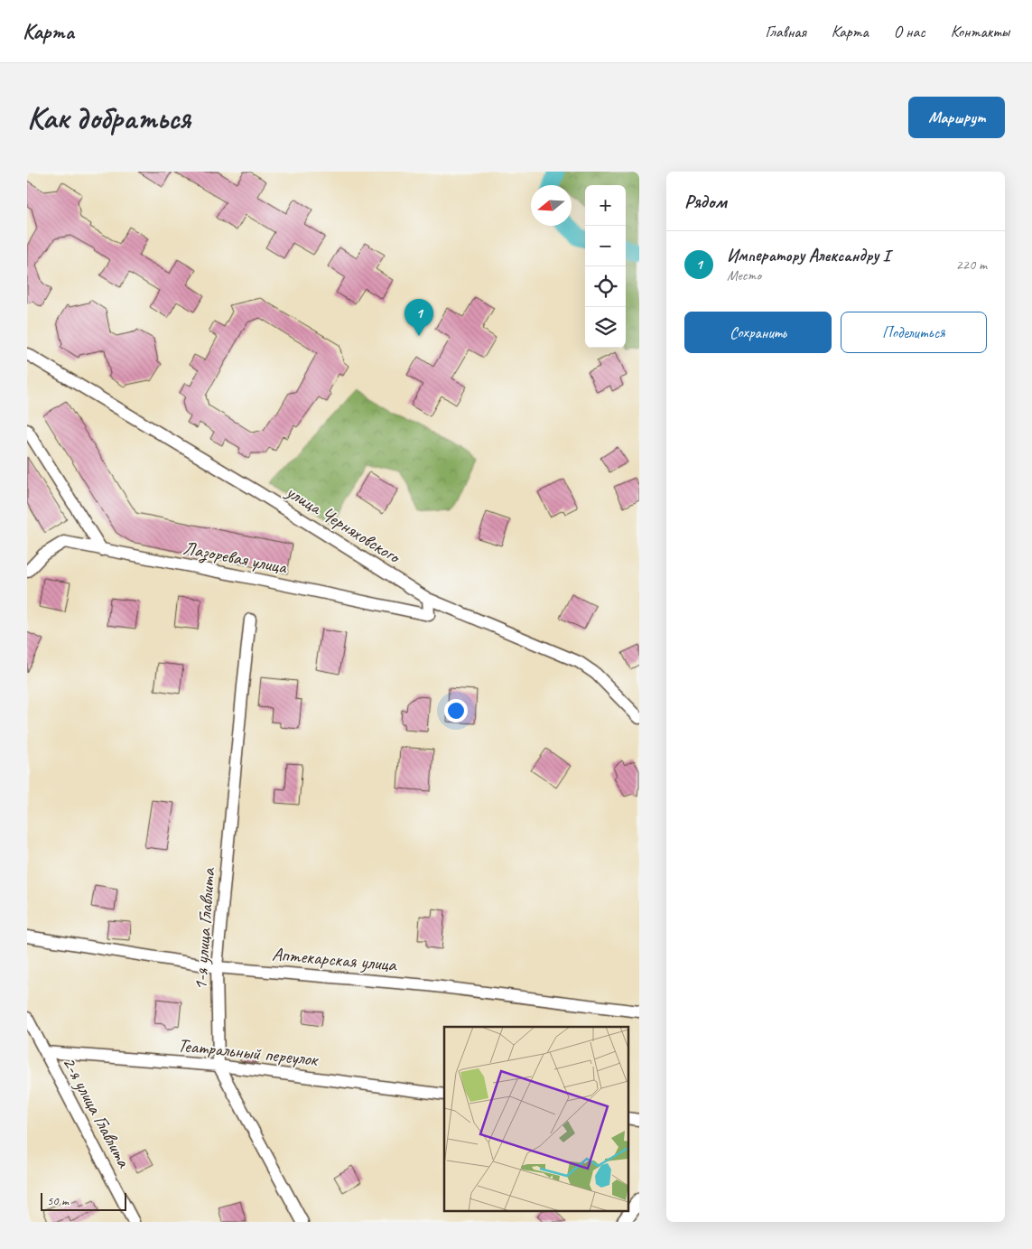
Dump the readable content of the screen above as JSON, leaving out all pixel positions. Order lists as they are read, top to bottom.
{
  "streets": {
    "street": [
      "улица Черняховского",
      "Лазоревая улица",
      "1-я улица Главлита",
      "Аптекарская улица",
      "Театральный переулок",
      "2-я улица Главлита"
    ]
  },
  "crossings": [
    ["улица Черняховского", "Лазоревая улица"],
    ["1-я улица Главлита", "Аптекарская улица"],
    ["1-я улица Главлита", "Театральный переулок"],
    ["Театральный переулок", "2-я улица Главлита"]
  ],
  "scale_bar": "50 m",
  "north": "left",
  "page": {
    "header": "Карта",
    "nav": [
      "Главная",
      "Карта",
      "О нас",
      "Контакты"
    ],
    "buttons": [
      "Маршрут",
      ["Сохранить", "Поделиться"]
    ],
    "title": "Как добраться",
    "heading": "Рядом",
    "map_buttons": ["+", "−"],
    "list": [
      {
        "mark": "1",
        "name": "Императору Александру I",
        "note": "Место",
        "value": "220 m"
      }
    ],
    "pins": "1",
    "scale": "50 m"
  }
}
